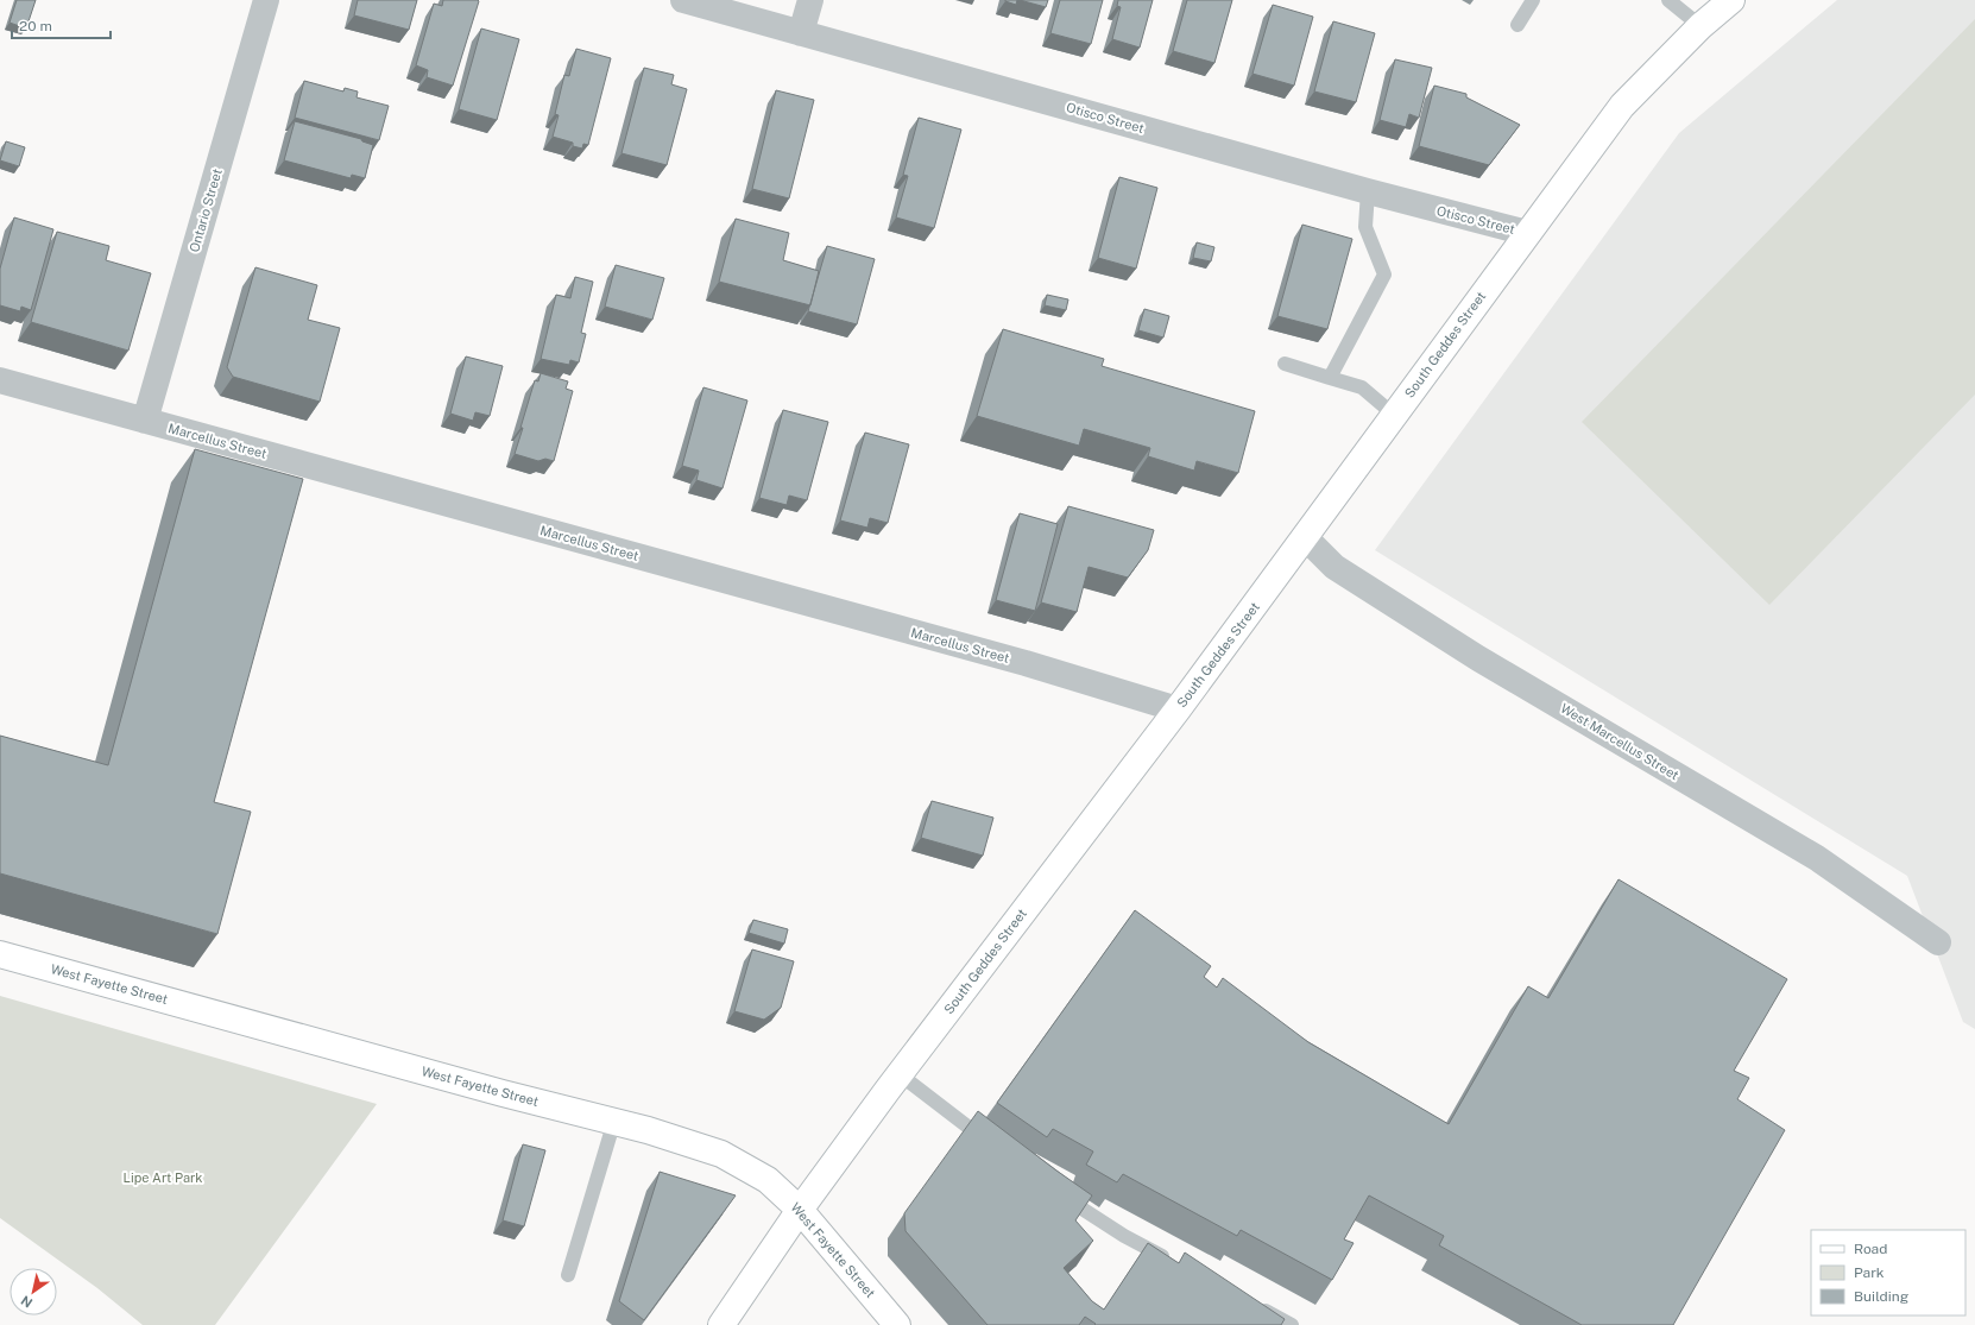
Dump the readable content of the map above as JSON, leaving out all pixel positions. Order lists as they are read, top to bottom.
{
  "streets": {
    "main road": ["South Geddes Street", "West Fayette Street"],
    "street": [
      "Otisco Street",
      "Ontario Street",
      "Marcellus Street",
      "West Marcellus Street"
    ]
  },
  "crossings": [
    ["Otisco Street", "South Geddes Street"],
    ["Ontario Street", "Marcellus Street"],
    ["South Geddes Street", "Marcellus Street"],
    ["South Geddes Street", "West Marcellus Street"],
    ["South Geddes Street", "West Fayette Street"]
  ],
  "parks": ["Lipe Art Park"],
  "legend": ["Road", "Park", "Building"],
  "scale_bar": "20 m",
  "north": "bottom left"
}
